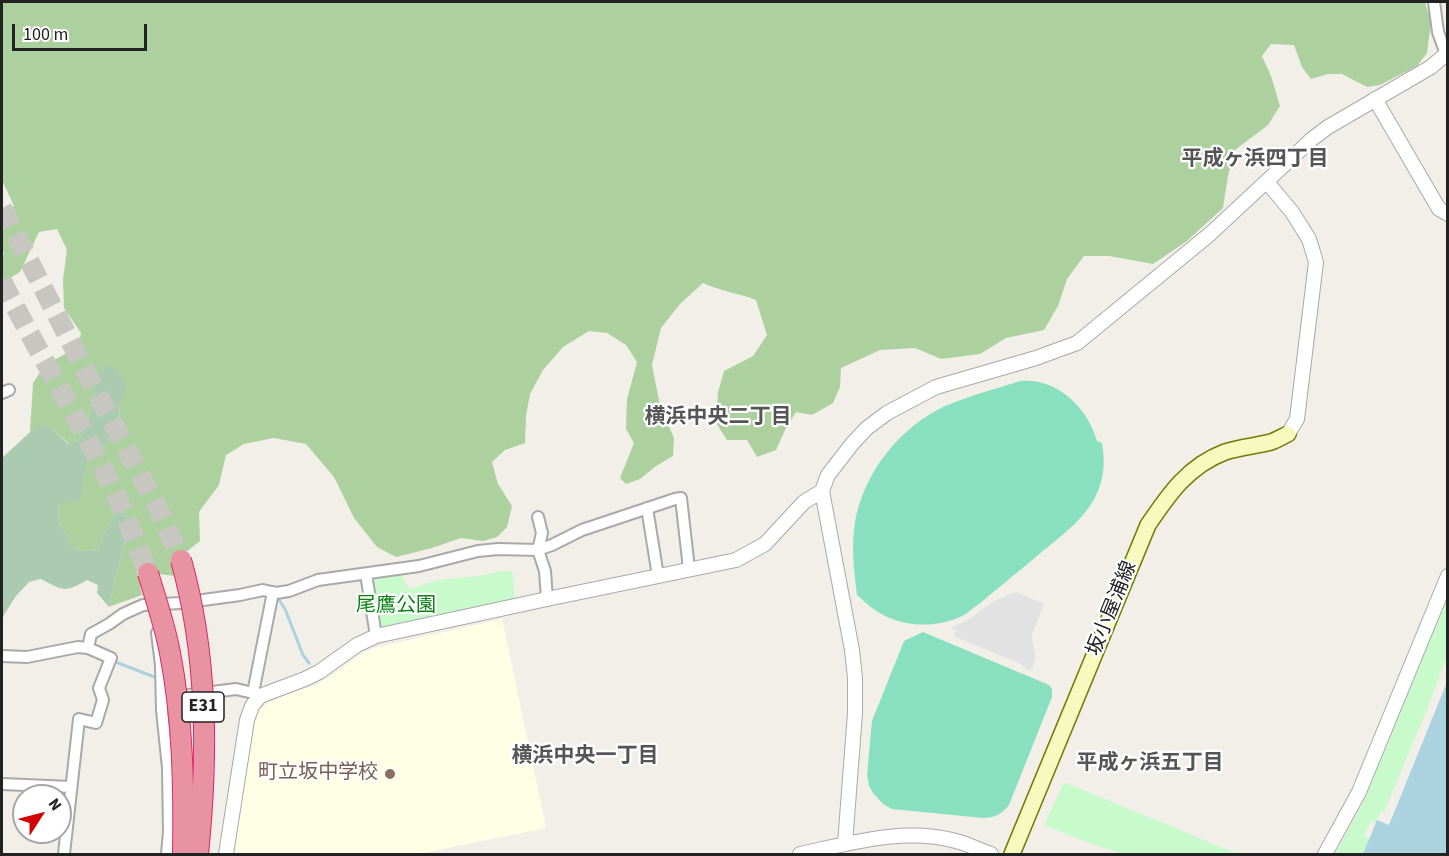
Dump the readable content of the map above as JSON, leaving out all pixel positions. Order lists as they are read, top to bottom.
{
  "streets": {
    "highway": ["E31"],
    "main road": ["坂小屋浦線"]
  },
  "districts": [
    "平成ヶ浜四丁目",
    "横浜中央二丁目",
    "横浜中央一丁目",
    "平成ヶ浜五丁目"
  ],
  "parks": ["尾鷹公園"],
  "places": ["町立坂中学校"],
  "scale_bar": "100 m",
  "north": "top right"
}
